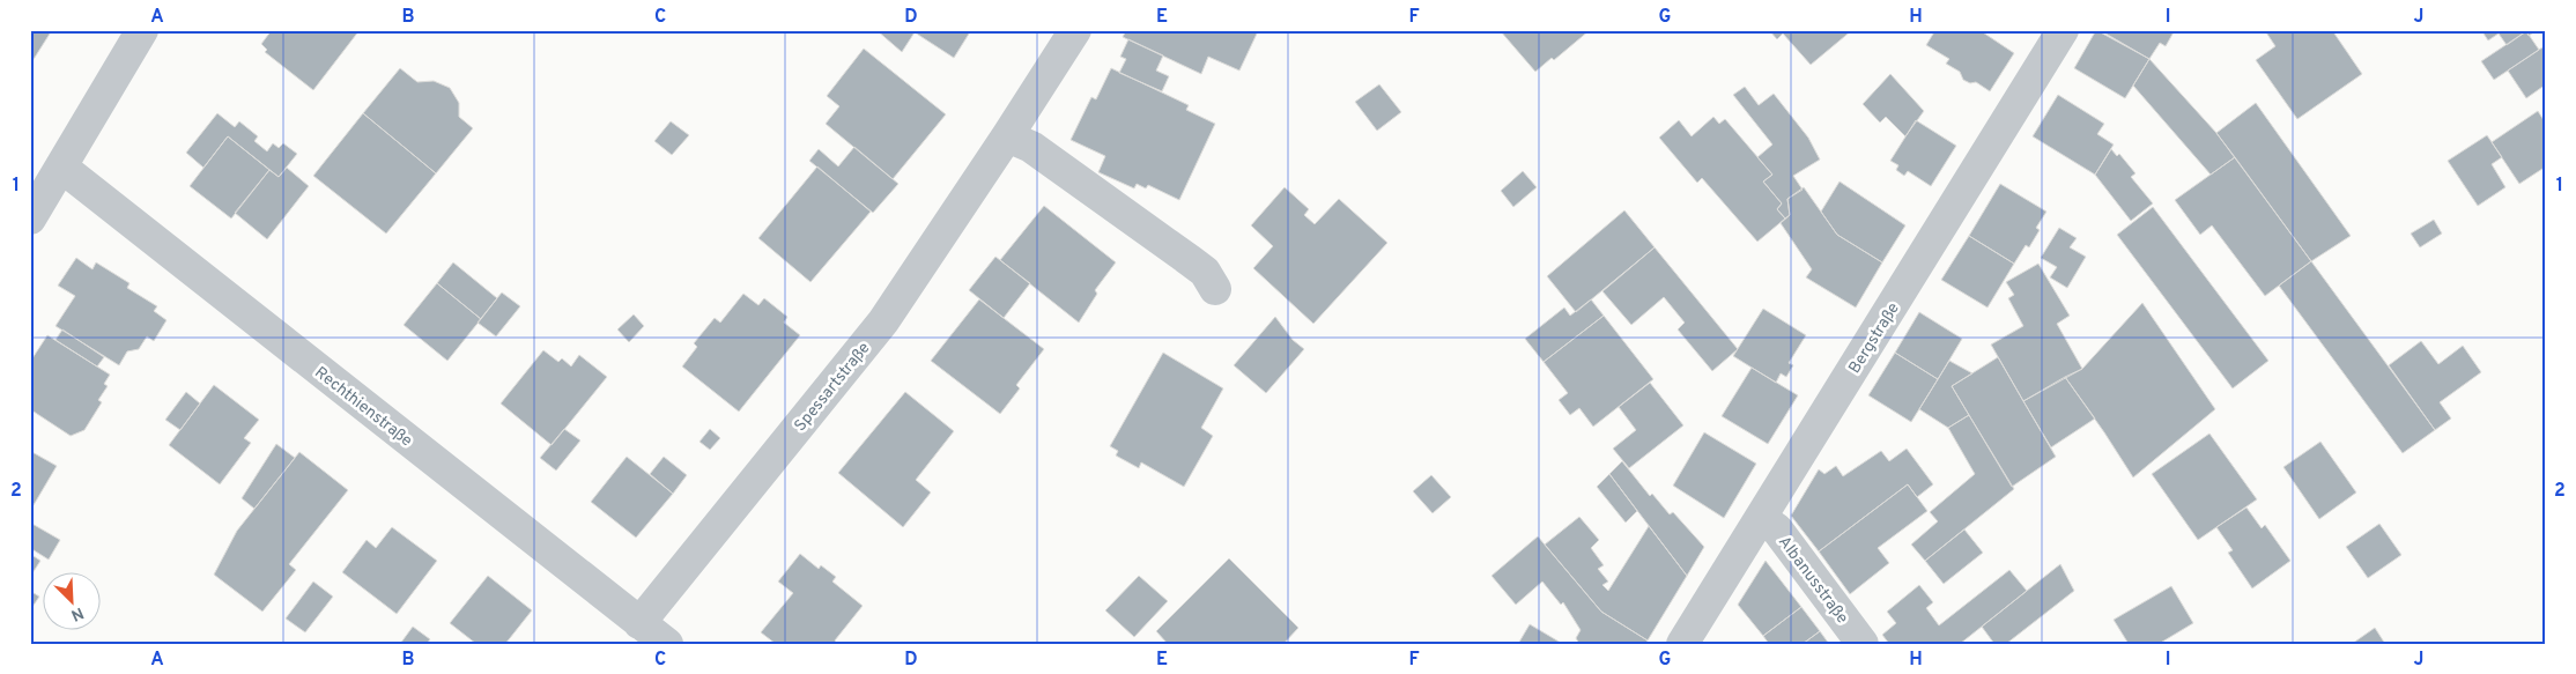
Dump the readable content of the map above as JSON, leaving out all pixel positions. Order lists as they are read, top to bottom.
{
  "streets": {
    "street": [
      "Bergstraße",
      "Spessartstraße",
      "Rechthienstraße",
      "Albanusstraße"
    ]
  },
  "crossings": [
    ["Bergstraße", "Albanusstraße"],
    ["Spessartstraße", "Rechthienstraße"]
  ],
  "north": "bottom right",
  "grid": {
    "columns": [
      "A",
      "B",
      "C",
      "D",
      "E",
      "F",
      "G",
      "H",
      "I",
      "J"
    ],
    "rows": ["1", "2"]
  }
}
